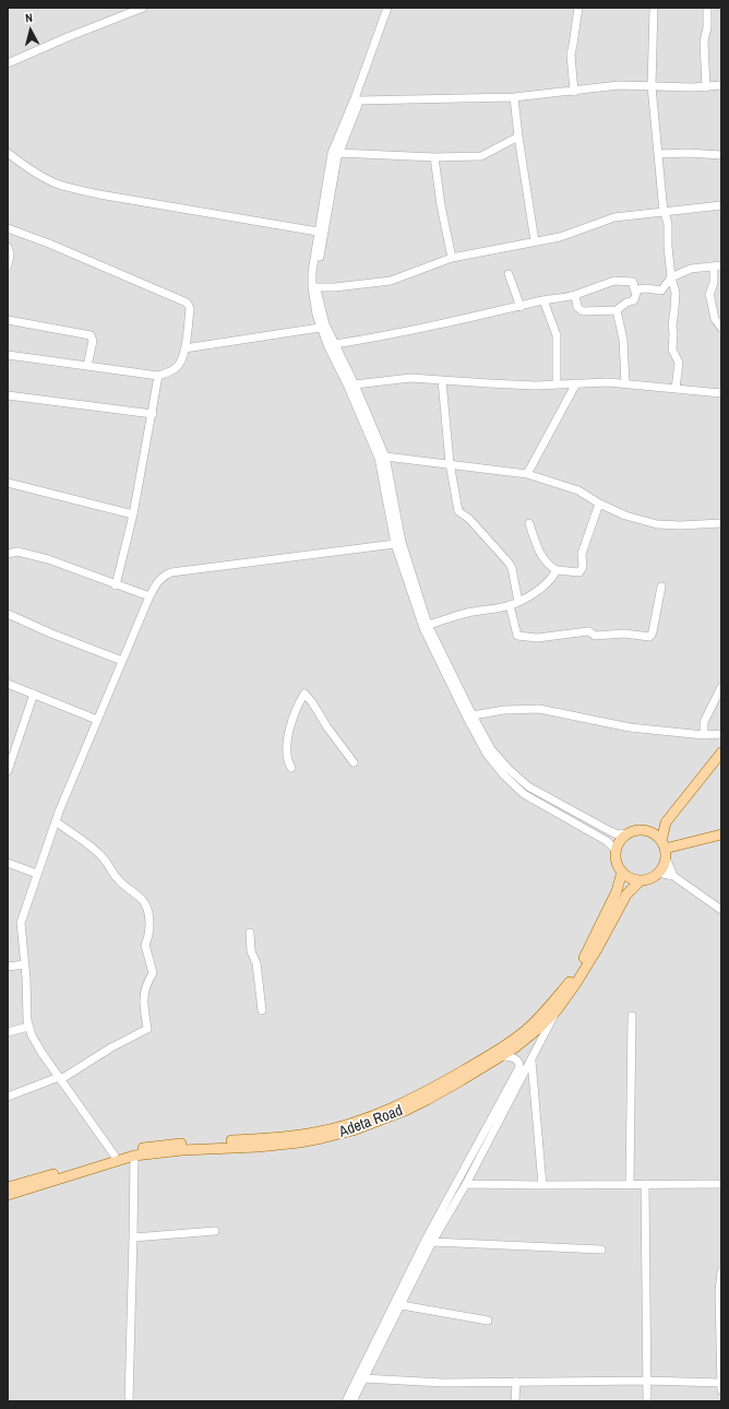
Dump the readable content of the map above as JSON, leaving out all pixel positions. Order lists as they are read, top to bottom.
{
  "streets": {
    "main road": ["Adeta Road"]
  },
  "north": "top"
}
